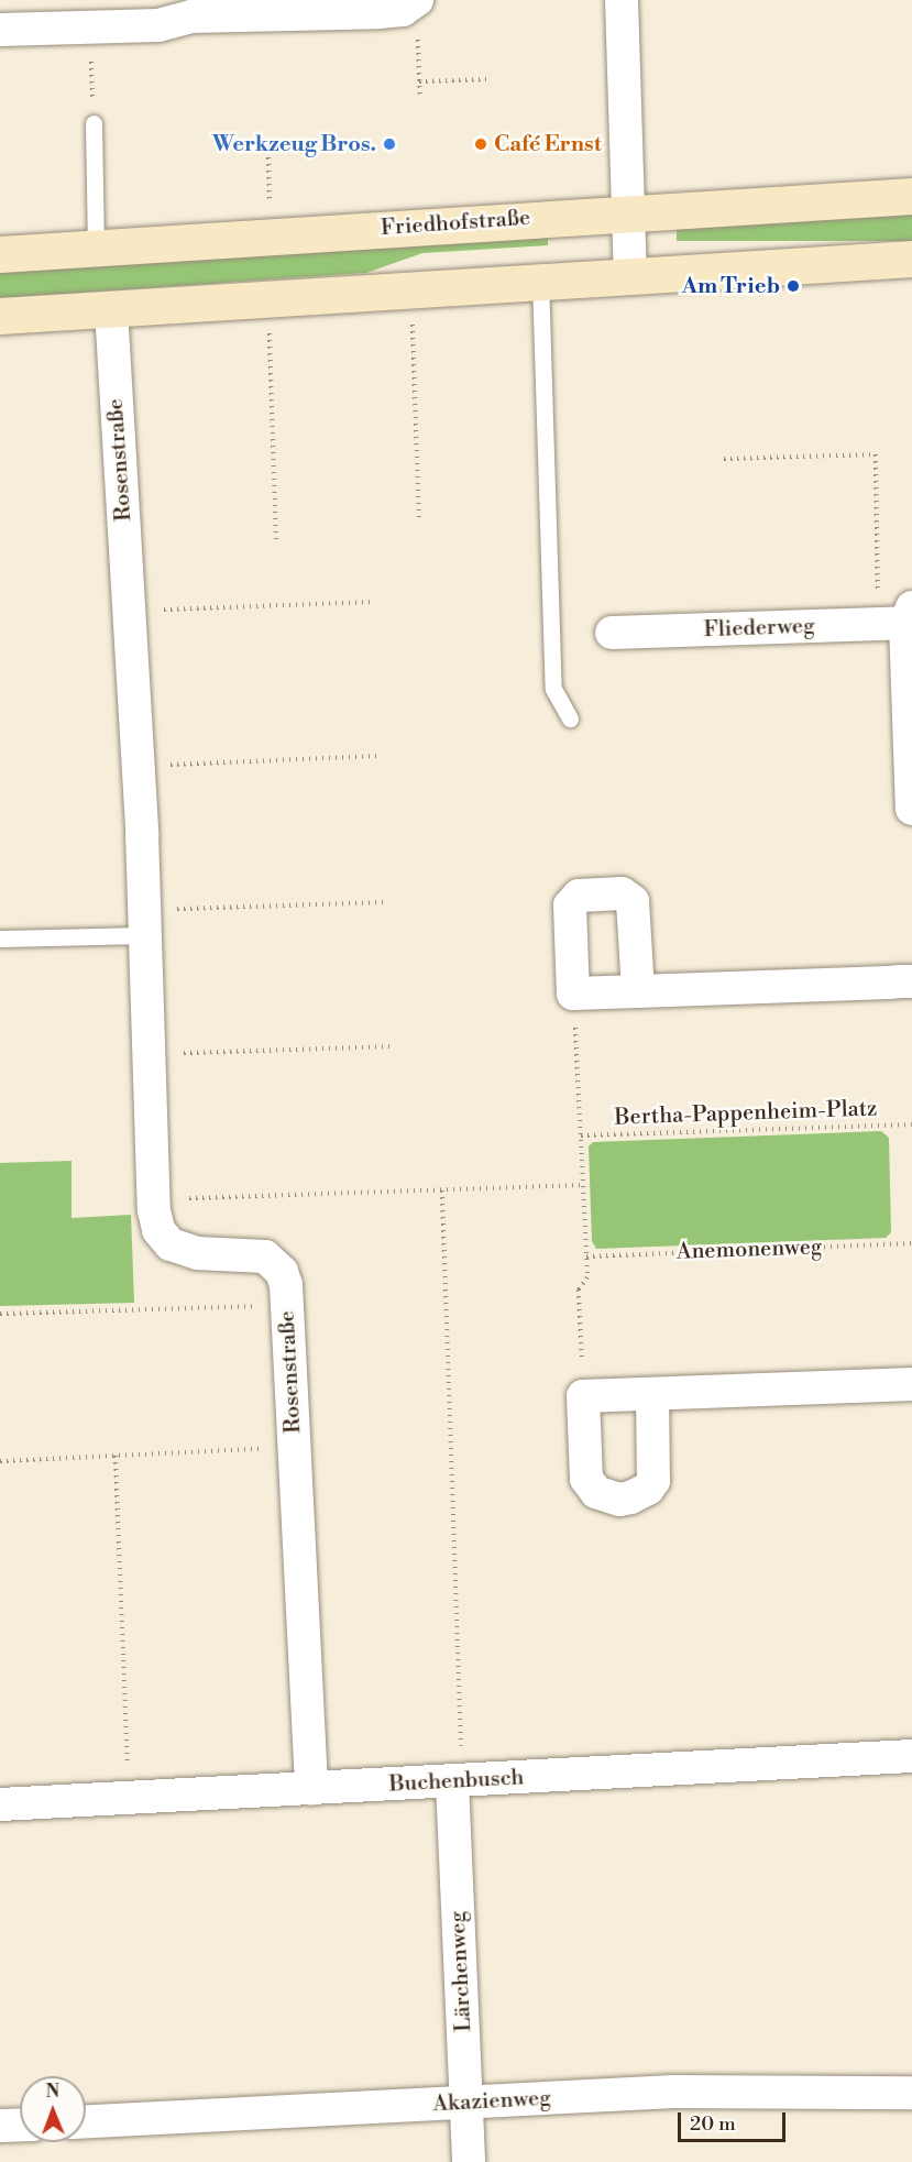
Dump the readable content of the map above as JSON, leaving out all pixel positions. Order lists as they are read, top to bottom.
{
  "streets": {
    "main road": ["Friedhofstraße"],
    "street": [
      "Rosenstraße",
      "Fliederweg",
      "Buchenbusch",
      "Lärchenweg",
      "Akazienweg"
    ],
    "path": ["Bertha-Pappenheim-Platz", "Anemonenweg"]
  },
  "crossings": [
    ["Rosenstraße", "Buchenbusch"],
    ["Buchenbusch", "Lärchenweg"],
    ["Lärchenweg", "Akazienweg"]
  ],
  "places": ["Werkzeug Bros.", "Café Ernst", "Am Trieb"],
  "scale_bar": "20 m",
  "north": "top"
}
